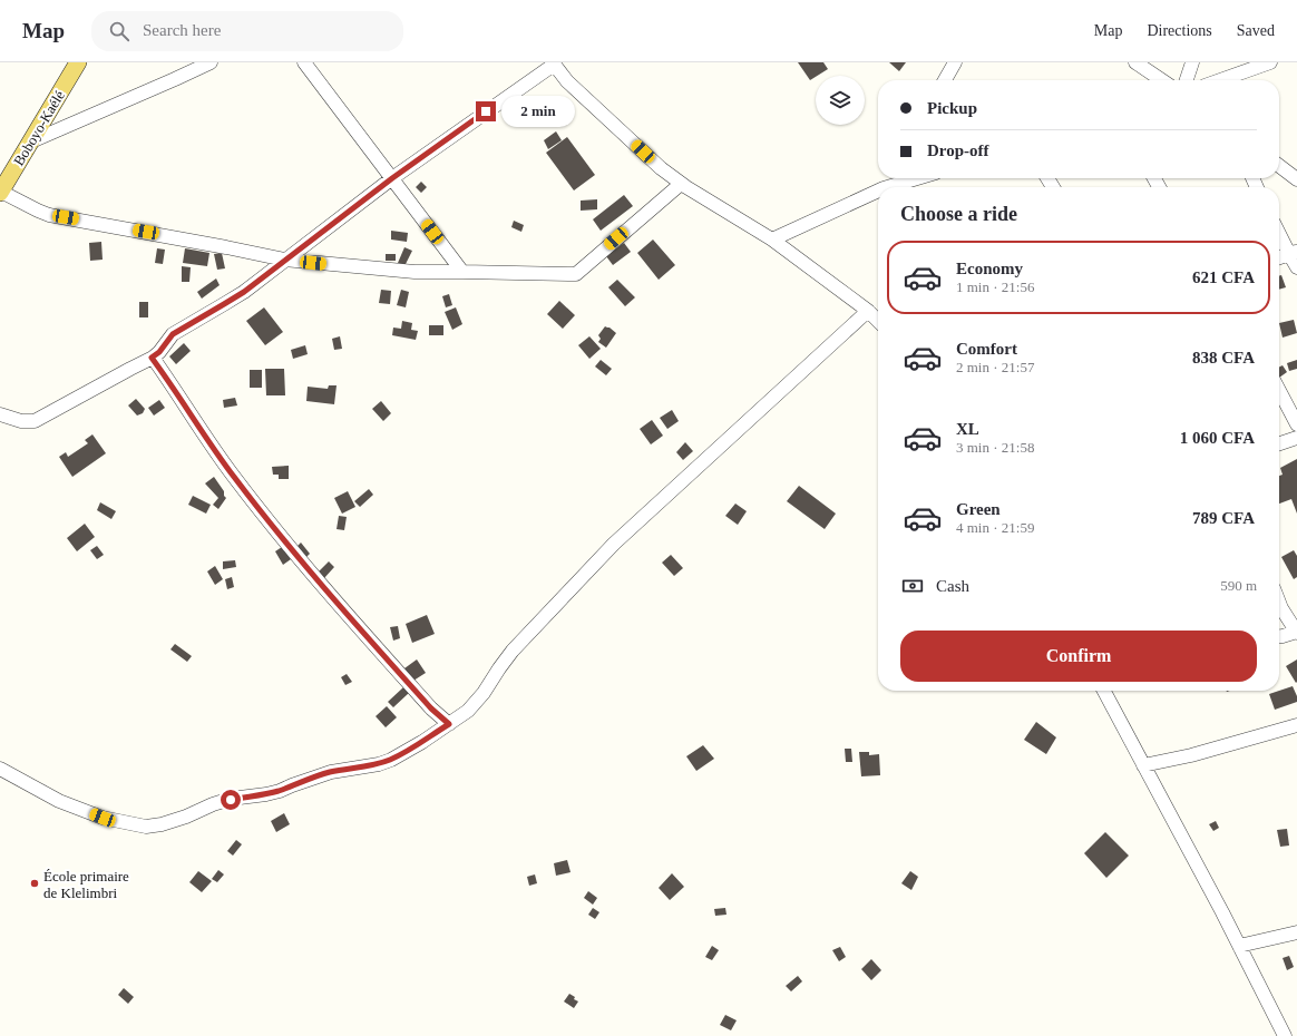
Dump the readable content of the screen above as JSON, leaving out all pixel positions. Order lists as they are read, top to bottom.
{
  "streets": {
    "main road": ["Boboyo-Kaélé"]
  },
  "places": ["École primaire de Klelimbri"],
  "page": {
    "header": "Map",
    "search": "Search here",
    "nav": ["Map", "Directions", "Saved"],
    "banner": ["Pickup", "Drop-off"],
    "bubble": "2 min",
    "heading": "Choose a ride",
    "list": [
      {
        "name": "Economy",
        "note": "1 min · 21:56",
        "value": "621 CFA"
      },
      {
        "name": "Comfort",
        "note": "2 min · 21:57",
        "value": "838 CFA"
      },
      {
        "name": "XL",
        "note": "3 min · 21:58",
        "value": "1 060 CFA"
      },
      {
        "name": "Green",
        "note": "4 min · 21:59",
        "value": "789 CFA"
      }
    ],
    "pay": ["Cash", "590 m"],
    "buttons": "Confirm"
  }
}
